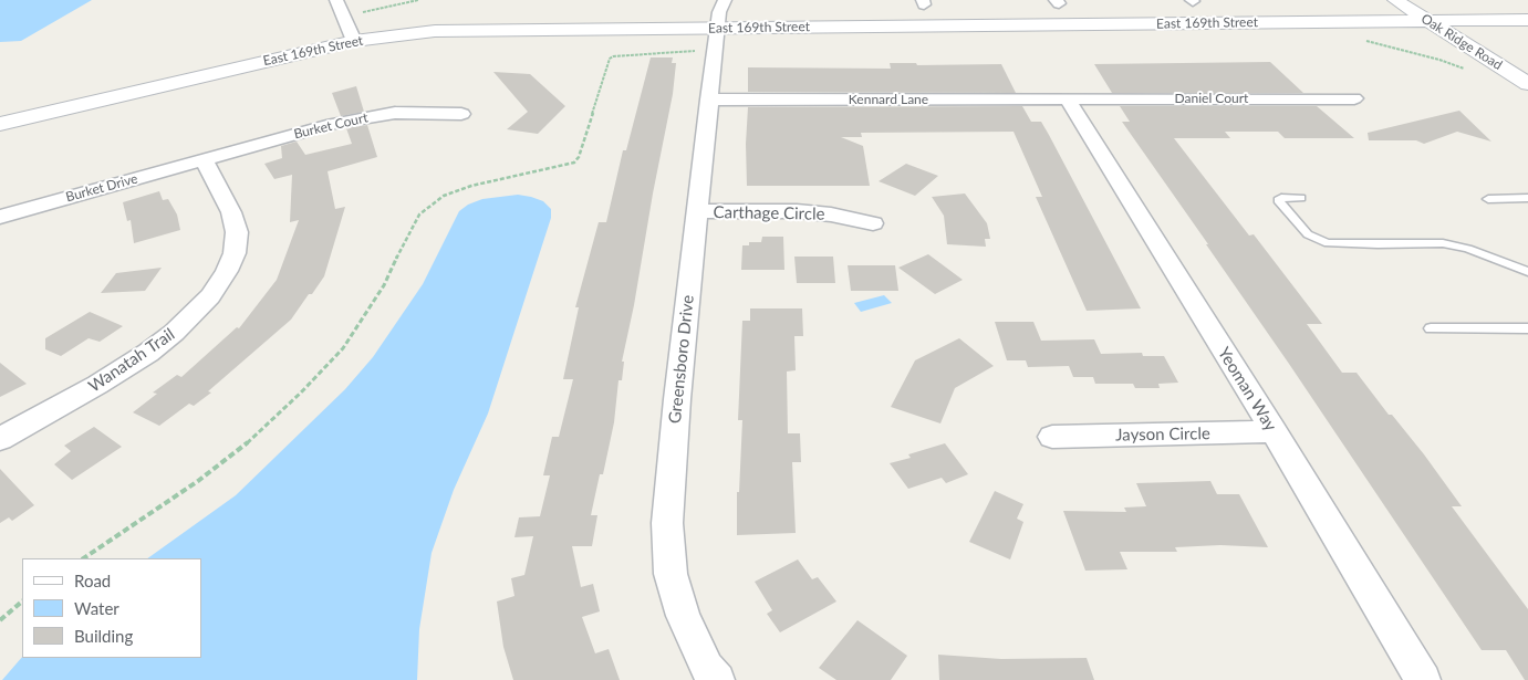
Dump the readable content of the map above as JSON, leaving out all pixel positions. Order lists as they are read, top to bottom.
{
  "streets": {
    "street": [
      "East 169th Street",
      "Oak Ridge Road",
      "Daniel Court",
      "Kennard Lane",
      "Burket Court",
      "Burket Drive",
      "Carthage Circle",
      "Greensboro Drive",
      "Wanatah Trail",
      "Yeoman Way",
      "Jayson Circle"
    ]
  },
  "crossings": [
    ["East 169th Street", "Oak Ridge Road"],
    ["East 169th Street", "Greensboro Drive"],
    ["Daniel Court", "Kennard Lane"],
    ["Daniel Court", "Yeoman Way"],
    ["Kennard Lane", "Greensboro Drive"],
    ["Kennard Lane", "Yeoman Way"],
    ["Burket Court", "Burket Drive"],
    ["Burket Court", "Wanatah Trail"],
    ["Burket Drive", "Wanatah Trail"],
    ["Carthage Circle", "Greensboro Drive"],
    ["Yeoman Way", "Jayson Circle"]
  ],
  "legend": ["Road", "Water", "Building"]
}
